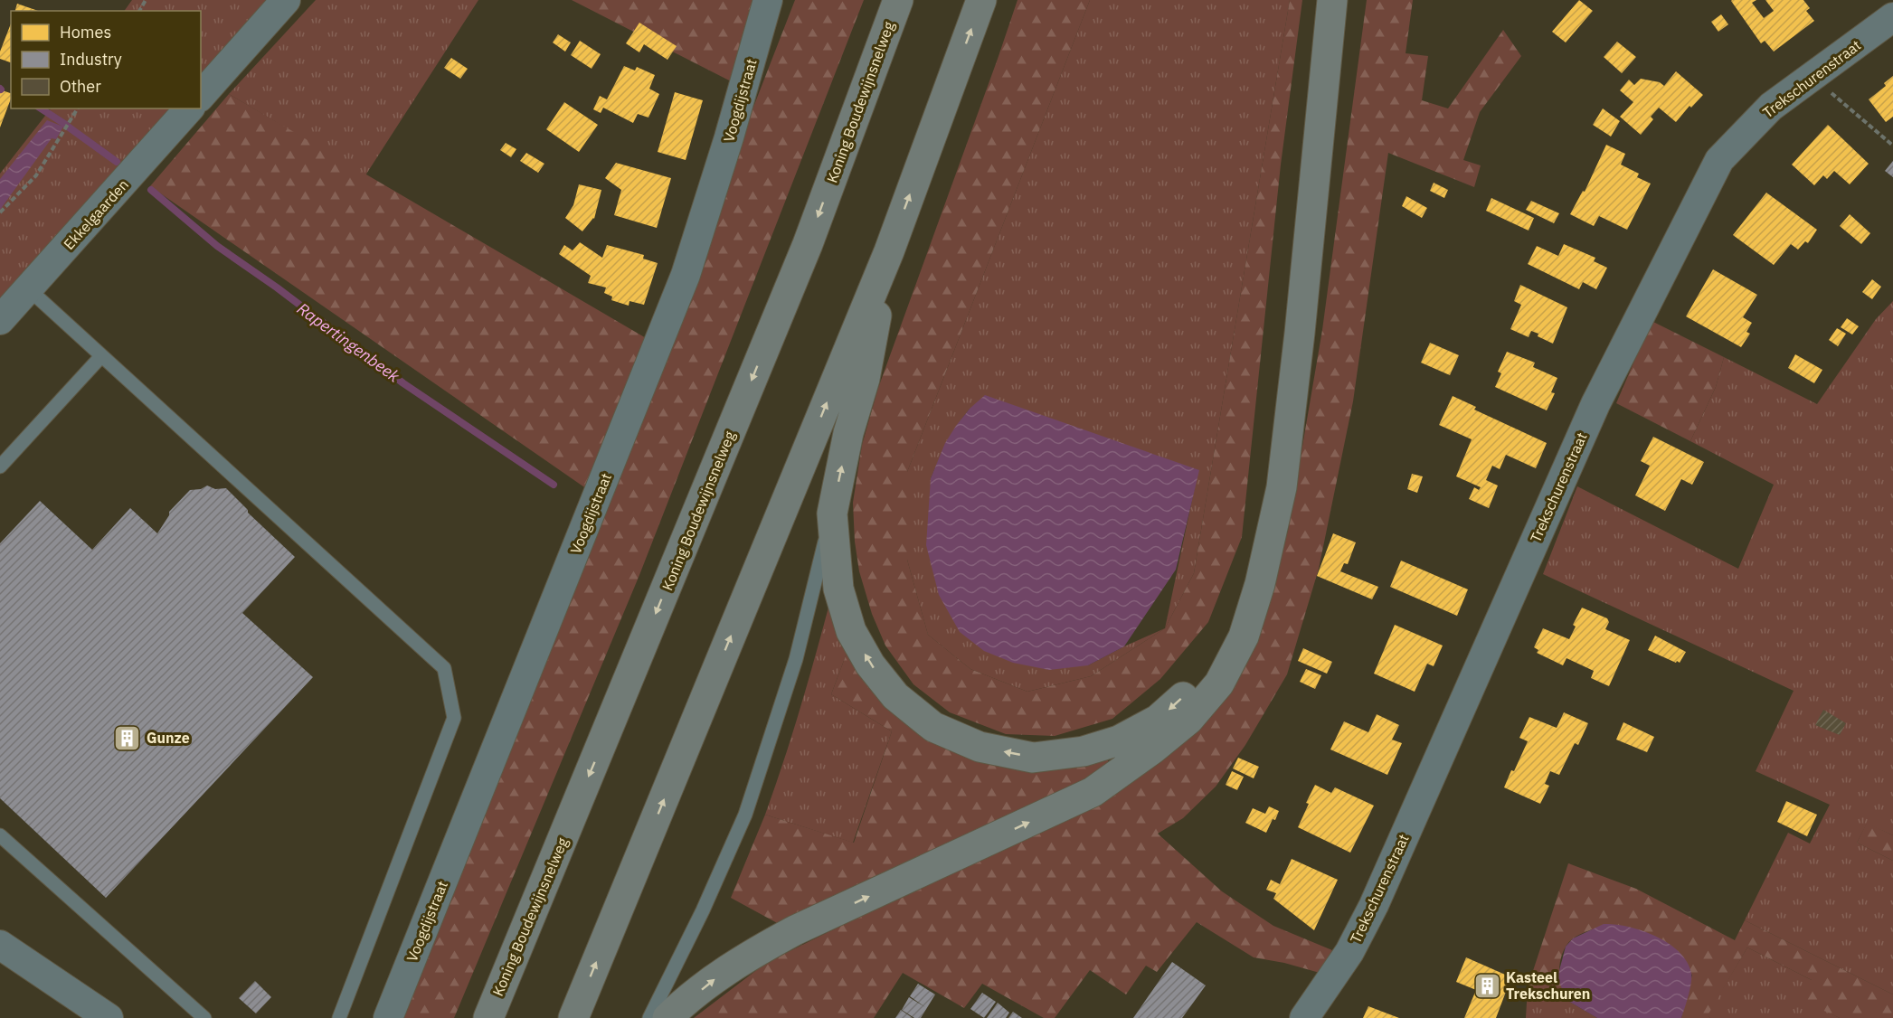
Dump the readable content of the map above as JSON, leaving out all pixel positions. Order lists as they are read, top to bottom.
{
  "streets": {
    "highway": ["Koning Boudewijnsnelweg"],
    "street": ["Trekschurenstraat", "Voogdijstraat", "Ekkelgaarden"]
  },
  "water": ["Rapertingenbeek"],
  "places": {
    "building": ["Gunze", "Kasteel Trekschuren"]
  },
  "legend": ["Homes", "Industry", "Other"]
}
